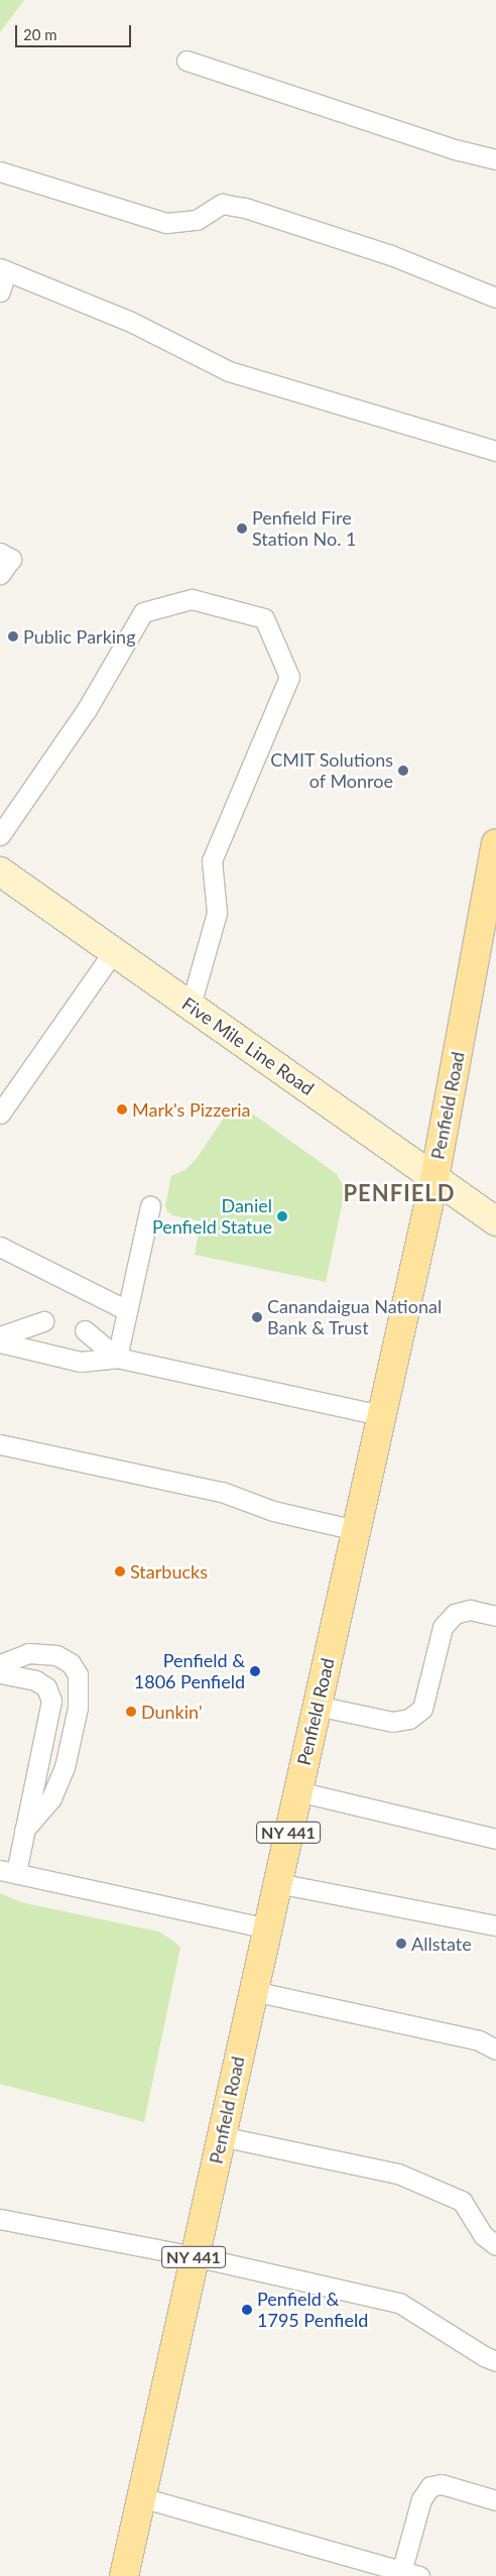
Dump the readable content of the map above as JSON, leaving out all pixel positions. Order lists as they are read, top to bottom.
{
  "streets": {
    "main road": ["Five Mile Line Road", "Penfield Road", "NY 441"]
  },
  "crossings": [
    ["Five Mile Line Road", "Penfield Road"]
  ],
  "districts": ["PENFIELD"],
  "places": [
    "Penfield Fire Station No. 1",
    "Public Parking",
    "CMIT Solutions of Monroe",
    "Mark's Pizzeria",
    "Daniel Penfield Statue",
    "Canandaigua National Bank & Trust",
    "Starbucks",
    "Penfield & 1806 Penfield",
    "Dunkin'",
    "Allstate",
    "Penfield & 1795 Penfield"
  ],
  "scale_bar": "20 m"
}
